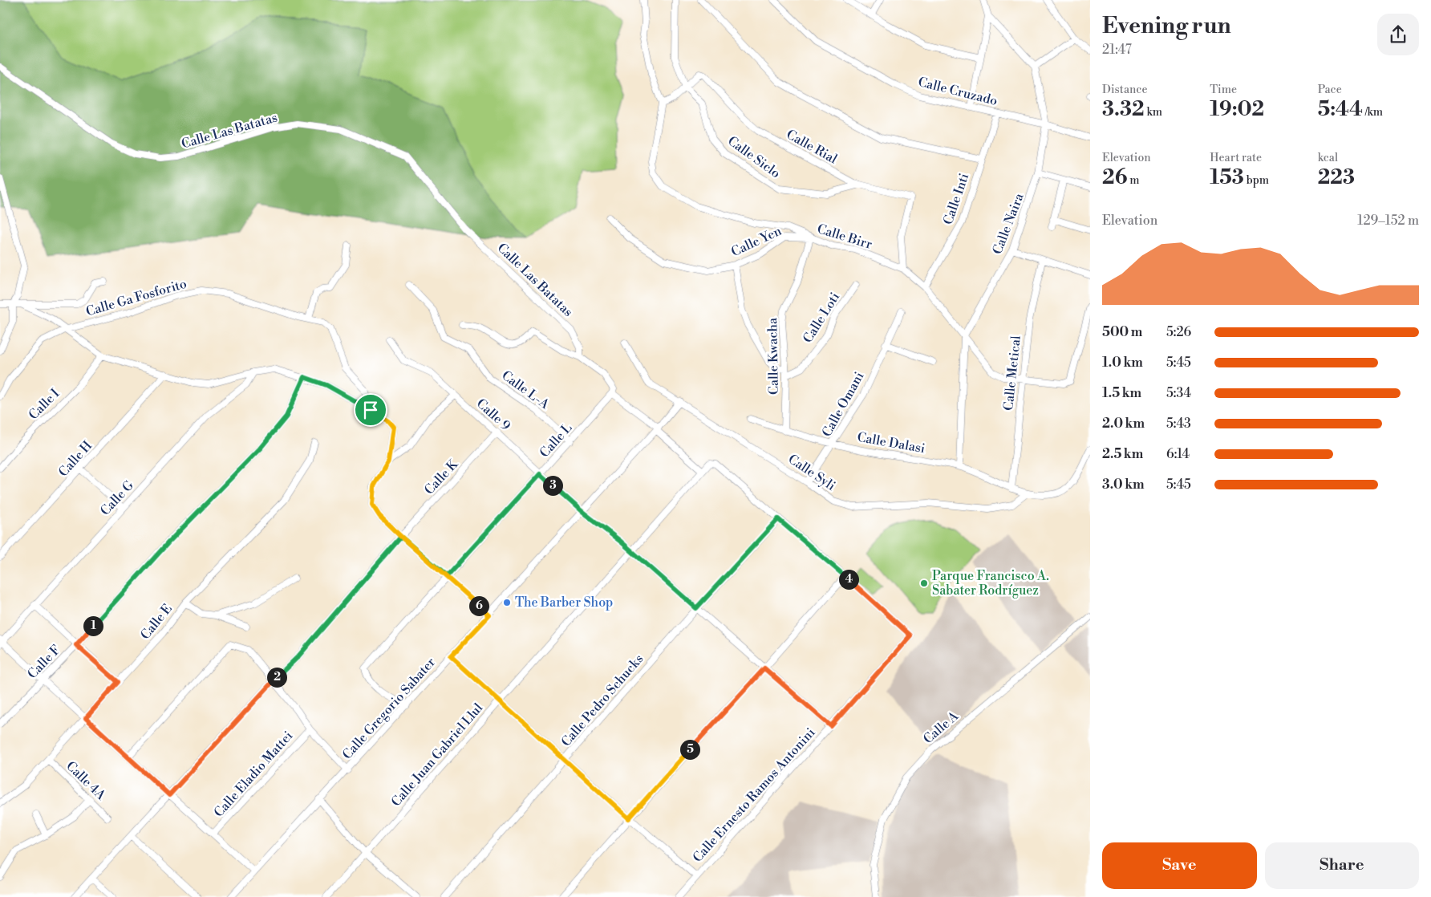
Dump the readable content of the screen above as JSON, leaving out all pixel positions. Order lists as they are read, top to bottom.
{
  "streets": {
    "street": [
      "Calle Cruzado",
      "Calle Las Batatas",
      "Calle Rial",
      "Calle Siclo",
      "Calle Inti",
      "Calle Naira",
      "Calle Birr",
      "Calle Yen",
      "Calle Ga Fosforito",
      "Calle Loti",
      "Calle Kwacha",
      "Calle Metical",
      "Calle L-A",
      "Calle I",
      "Calle Omani",
      "Calle 9",
      "Calle L",
      "Calle Dalasi",
      "Calle H",
      "Calle Syli",
      "Calle K",
      "Calle G",
      "Calle E",
      "Calle F",
      "Calle Pedro Schucks",
      "Calle Gregorio Sabater",
      "Calle A",
      "Calle Juan Gabriel Llul",
      "Calle Eladio Mattei",
      "Calle 4A",
      "Calle Ernesto Ramos Antonini"
    ]
  },
  "crossings": [
    ["Calle Cruzado", "Calle Inti"],
    ["Calle Cruzado", "Calle Naira"],
    ["Calle Rial", "Calle Siclo"],
    ["Calle Rial", "Calle Birr"],
    ["Calle Inti", "Calle Birr"],
    ["Calle Naira", "Calle Birr"],
    ["Calle Naira", "Calle Dalasi"],
    ["Calle Birr", "Calle Yen"],
    ["Calle Birr", "Calle Kwacha"],
    ["Calle Birr", "Calle Metical"],
    ["Calle Yen", "Calle Kwacha"],
    ["Calle Loti", "Calle Kwacha"],
    ["Calle Kwacha", "Calle Dalasi"],
    ["Calle Metical", "Calle Dalasi"],
    ["Calle L-A", "Calle L"],
    ["Calle Omani", "Calle Dalasi"],
    ["Calle Omani", "Calle Syli"],
    ["Calle 9", "Calle L"],
    ["Calle 9", "Calle K"],
    ["Calle 9", "Calle Pedro Schucks"],
    ["Calle 9", "Calle Gregorio Sabater"],
    ["Calle 9", "Calle Juan Gabriel Llul"],
    ["Calle 9", "Calle Ernesto Ramos Antonini"],
    ["Calle L", "Calle Gregorio Sabater"],
    ["Calle Dalasi", "Calle Syli"],
    ["Calle Syli", "Calle Gregorio Sabater"],
    ["Calle E", "Calle 4A"],
    ["Calle Pedro Schucks", "Calle Juan Gabriel Llul"]
  ],
  "places": ["Parque Francisco A. Sabater Rodríguez", "The Barber Shop"],
  "page": {
    "heading": ["Evening run", "21:47"],
    "stats": [
      ["Distance", "3.32 km"],
      ["Time", "19:02"],
      ["Pace", "5:44 /km"],
      ["Elevation", "26 m"],
      ["Heart rate", "153 bpm"],
      ["kcal", "223"]
    ],
    "chart": ["Elevation", "129–152 m"],
    "list": [
      {
        "name": "500 m",
        "note": "5:26"
      },
      {
        "name": "1.0 km",
        "note": "5:45"
      },
      {
        "name": "1.5 km",
        "note": "5:34"
      },
      {
        "name": "2.0 km",
        "note": "5:43"
      },
      {
        "name": "2.5 km",
        "note": "6:14"
      },
      {
        "name": "3.0 km",
        "note": "5:45"
      }
    ],
    "pins": [
      "3",
      "4",
      "6",
      "1",
      "2",
      "5"
    ],
    "buttons": ["Save", "Share"]
  }
}
